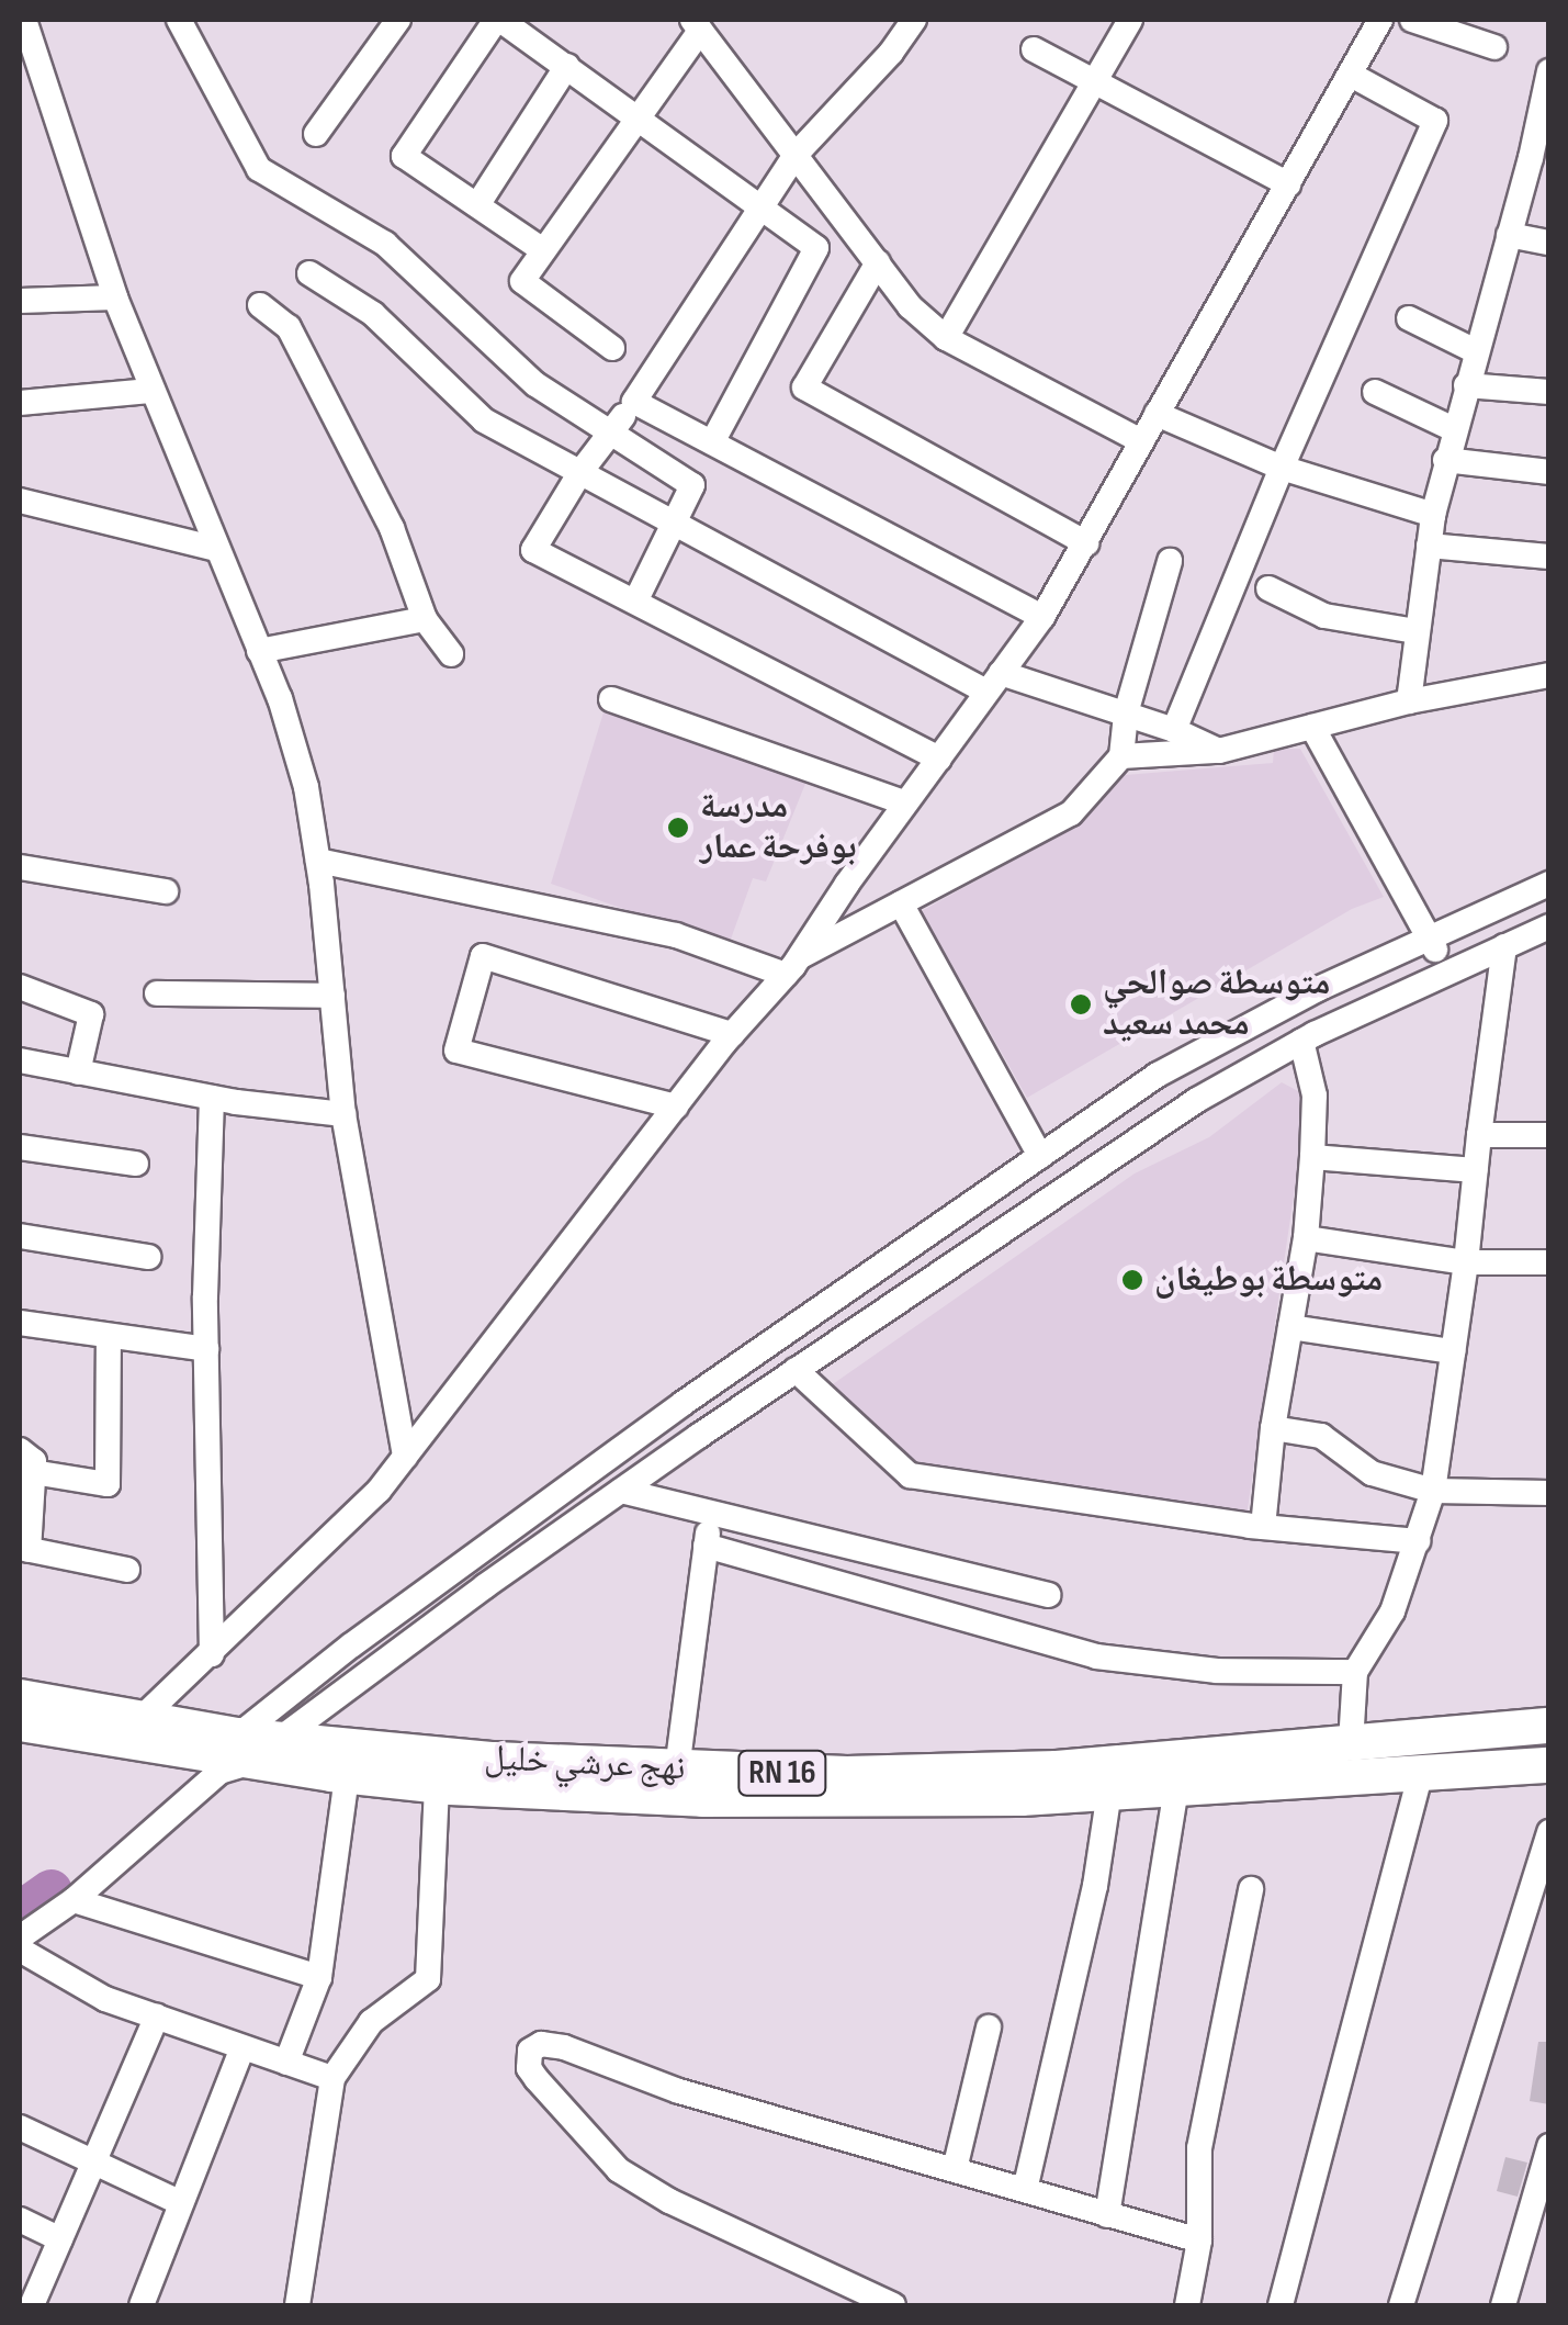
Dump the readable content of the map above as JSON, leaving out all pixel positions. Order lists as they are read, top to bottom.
{
  "streets": {
    "highway": ["نهج عرشي خليل", "RN 16"]
  },
  "places": ["مدرسة بوفرحة عمار", "متوسطة صوالحي محمد سعيد", "متوسطة بوطيغان"]
}
